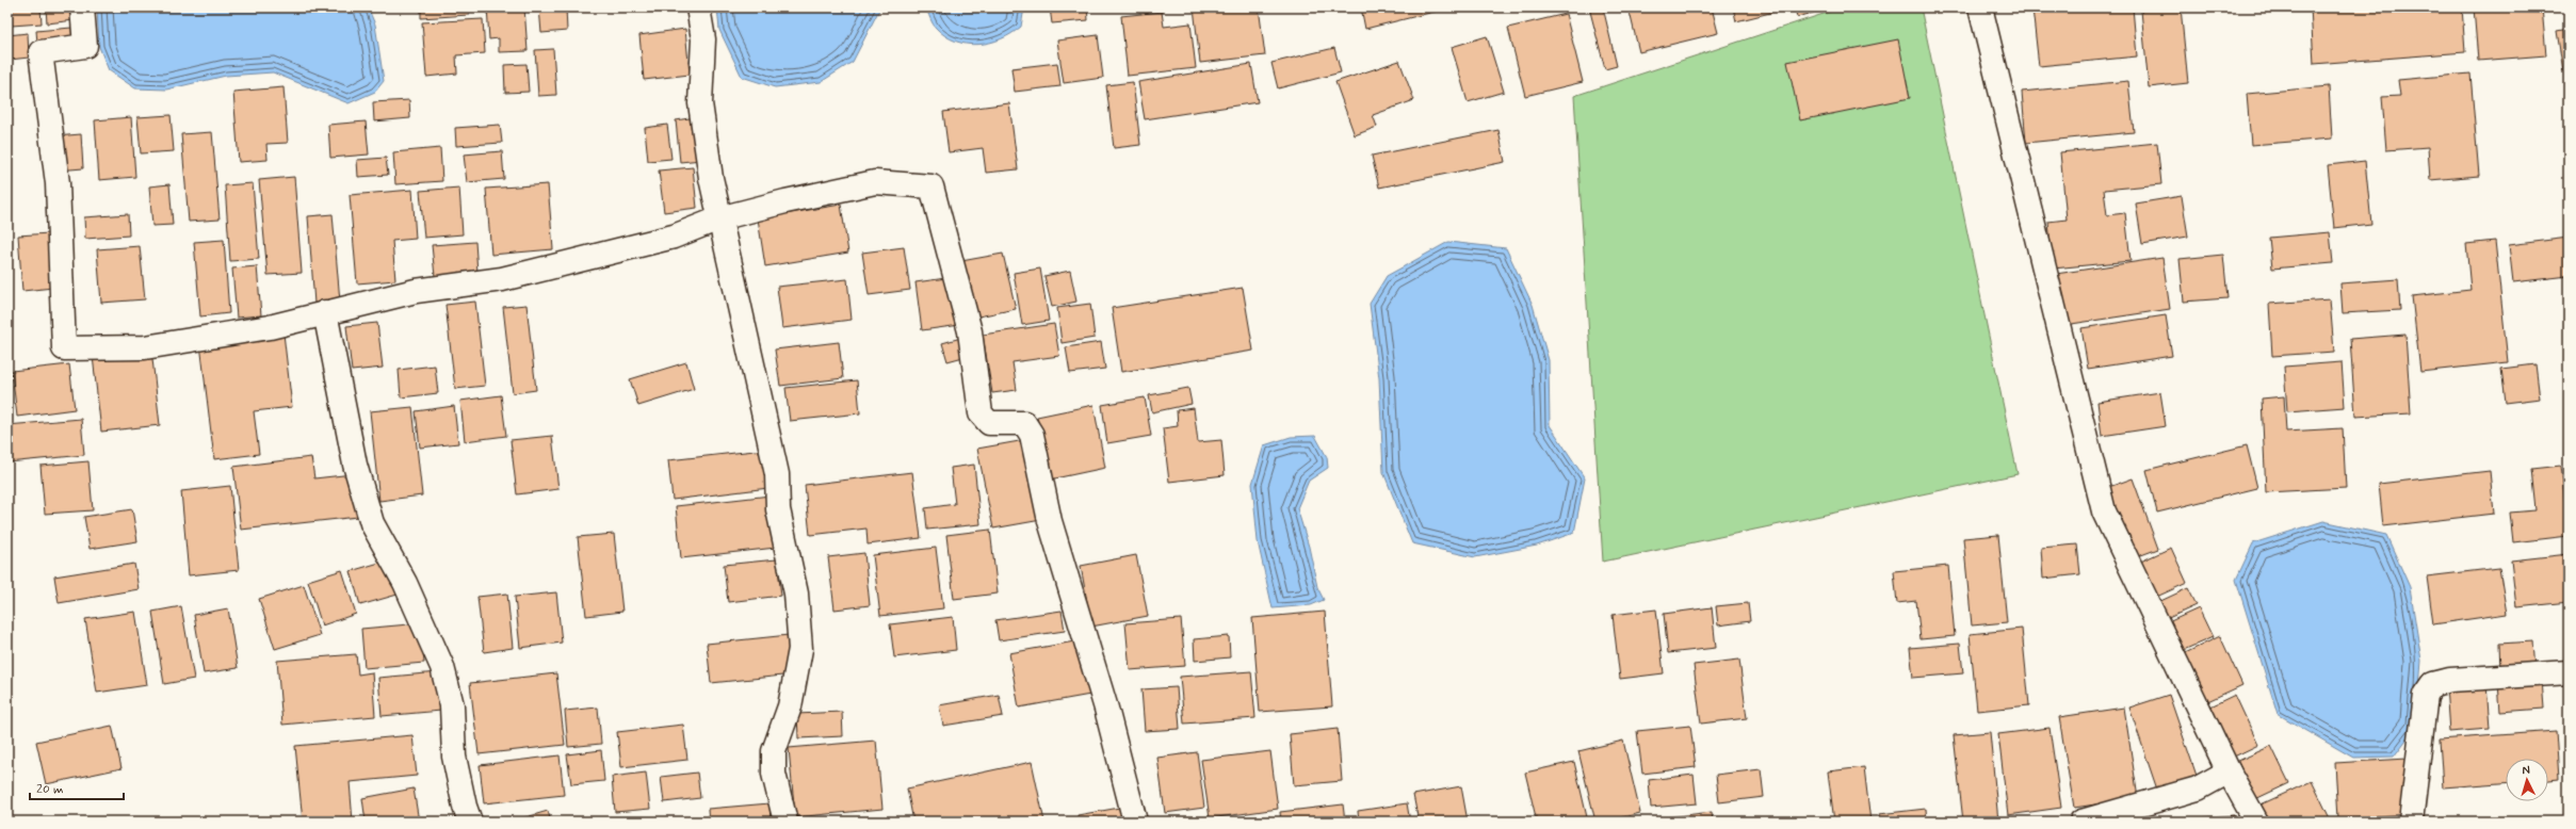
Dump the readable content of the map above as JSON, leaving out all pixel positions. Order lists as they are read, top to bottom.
{
  "scale_bar": "20 m",
  "north": "top"
}
